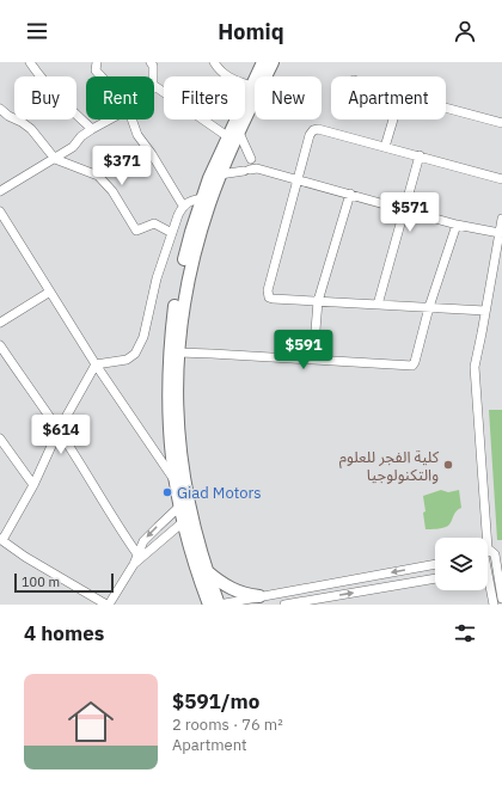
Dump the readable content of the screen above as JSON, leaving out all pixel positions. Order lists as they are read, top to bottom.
{
  "places": ["كلية الفجر للعلوم والتكنولوجيا", "Giad Motors"],
  "scale_bar": "100 m",
  "page": {
    "header": "Homiq",
    "chip": [
      "Buy",
      "Rent",
      "Filters",
      "New",
      "Apartment"
    ],
    "price": [
      "$371",
      "$571",
      "$591",
      "$614"
    ],
    "scale": "100 m",
    "heading": "4 homes",
    "list": [
      {
        "name": "$591/mo",
        "note": "2 rooms · 76 m² · Apartment"
      }
    ]
  }
}
